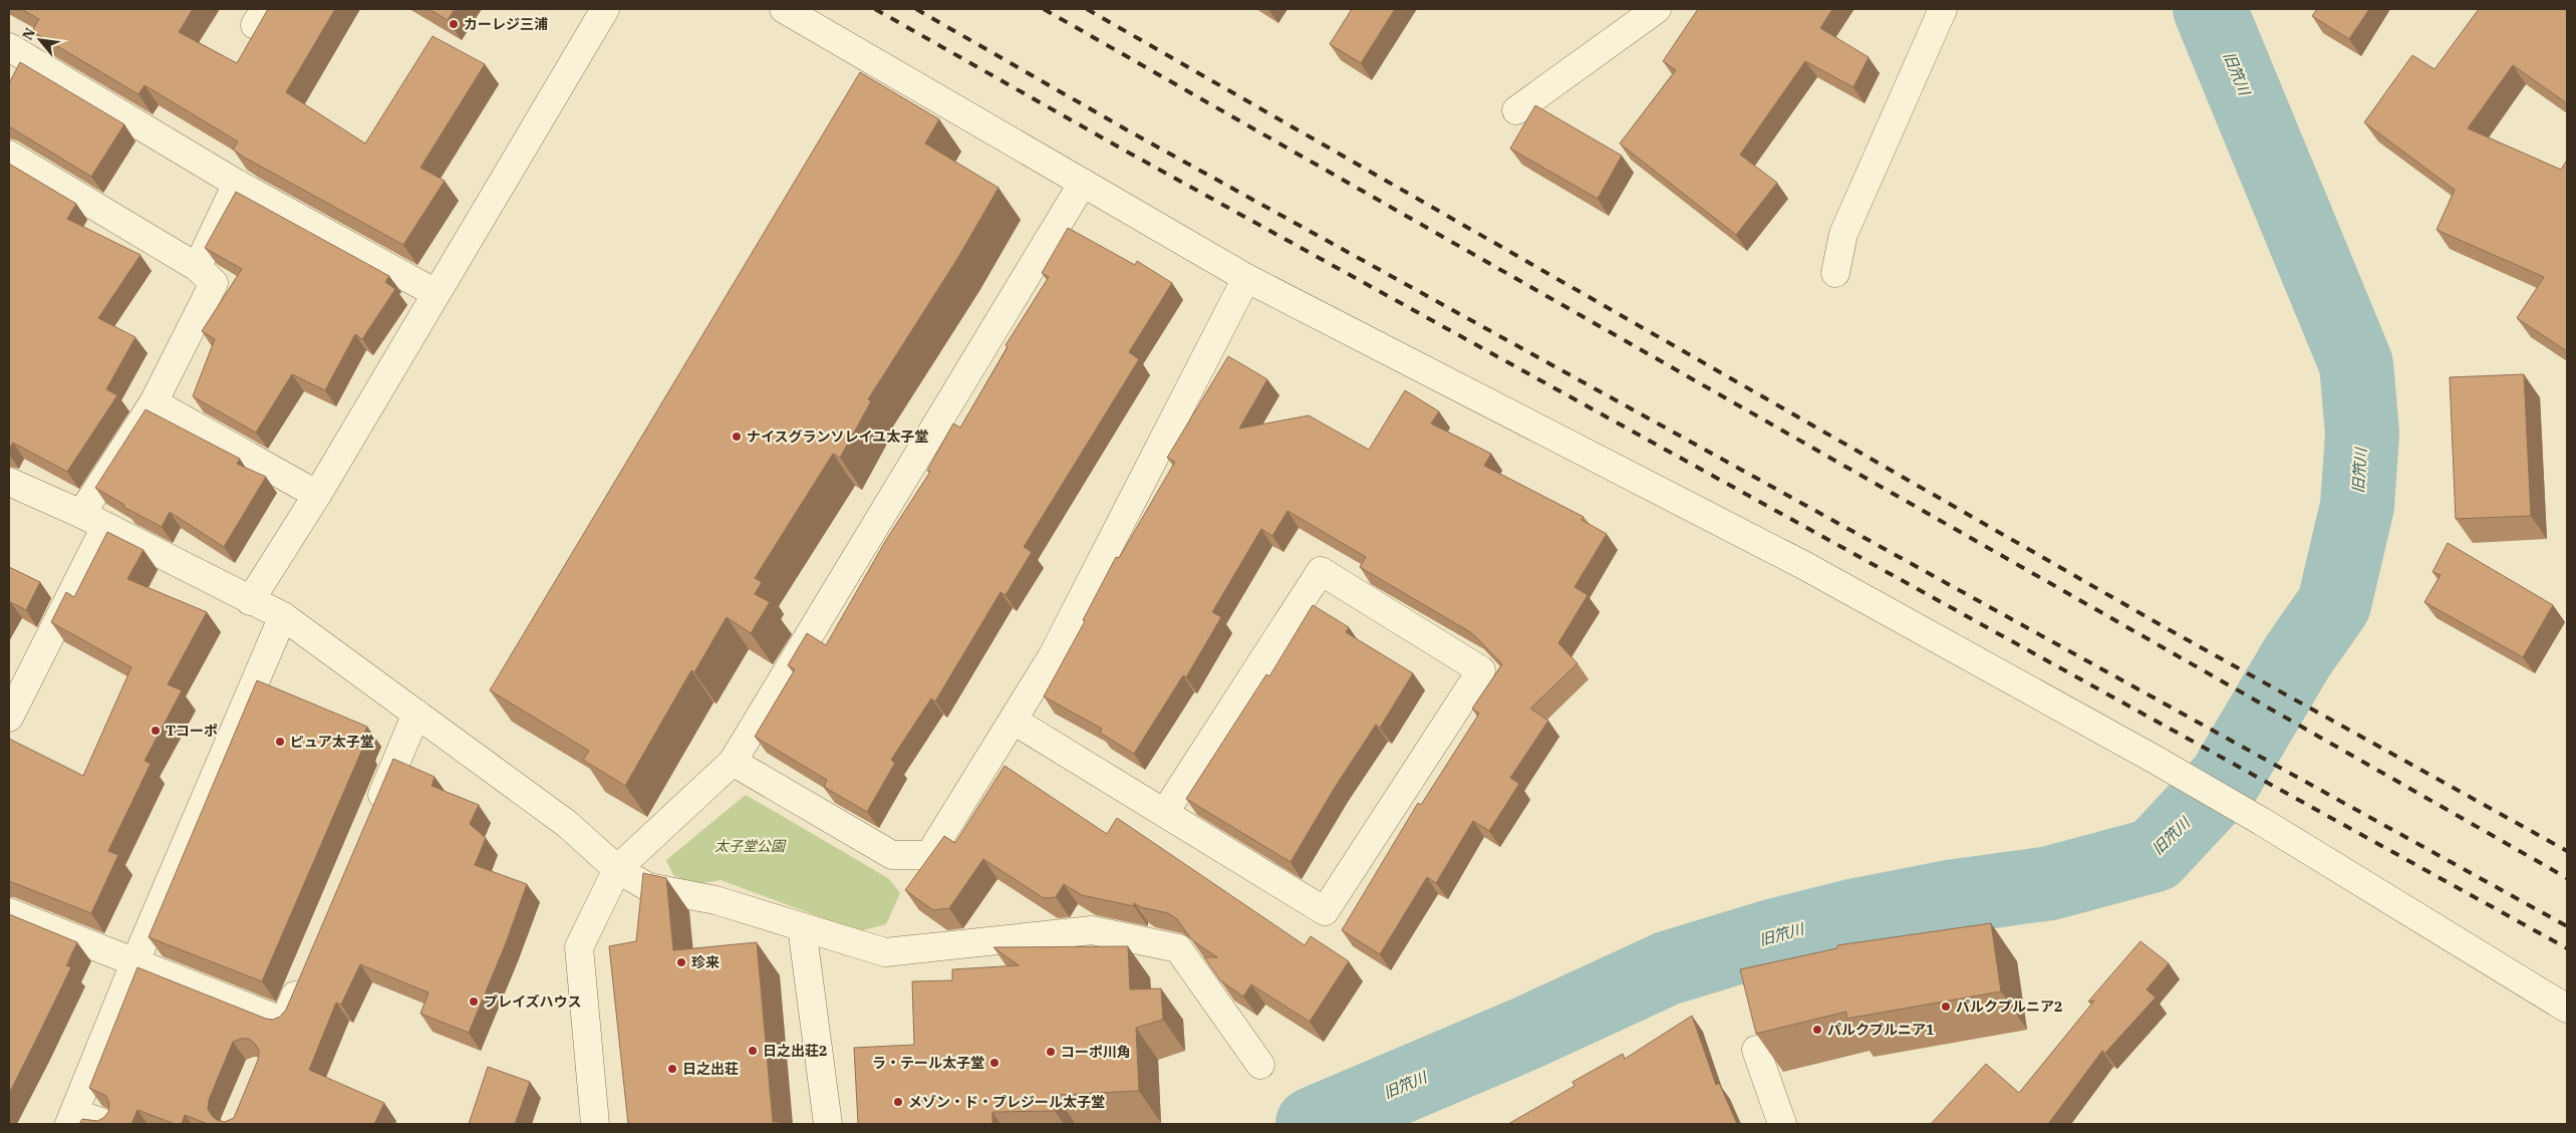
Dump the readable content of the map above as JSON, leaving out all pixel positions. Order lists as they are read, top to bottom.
{
  "water": ["旧笊川"],
  "parks": ["太子堂公園"],
  "places": [
    "カーレジ三浦",
    "ナイスグランソレイユ太子堂",
    "Tコーポ",
    "ピュア太子堂",
    "珍来",
    "プレイズハウス",
    "パルクプルニア2",
    "パルクプルニア1",
    "日之出荘2",
    "コーポ川角",
    "ラ・テール太子堂",
    "日之出荘",
    "メゾン・ド・プレジール太子堂"
  ],
  "north": "top left"
}
